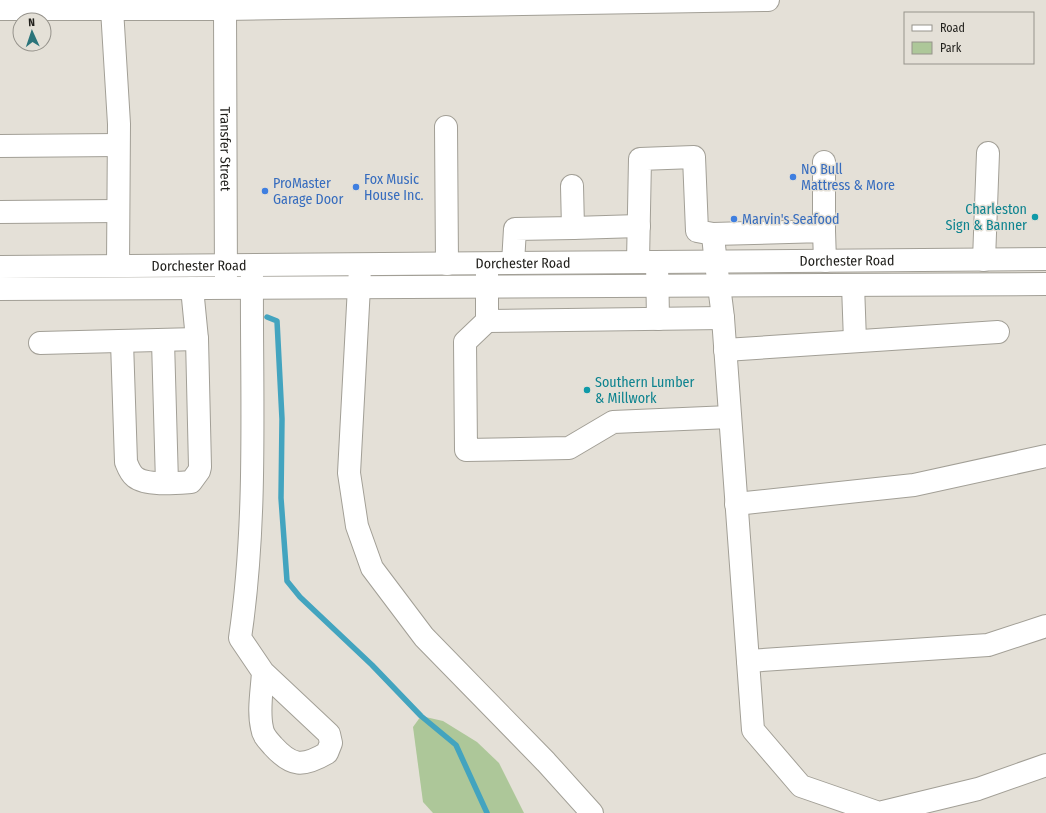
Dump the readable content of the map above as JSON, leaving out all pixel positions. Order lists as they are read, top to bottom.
{
  "streets": {
    "main road": ["Transfer Street", "Dorchester Road"]
  },
  "crossings": [
    ["Transfer Street", "Dorchester Road"]
  ],
  "places": [
    "No Bull Mattress & More",
    "Fox Music House Inc.",
    "ProMaster Garage Door",
    "Charleston Sign & Banner",
    "Marvin's Seafood",
    "Southern Lumber & Millwork"
  ],
  "legend": ["Road", "Park"],
  "north": "top"
}
